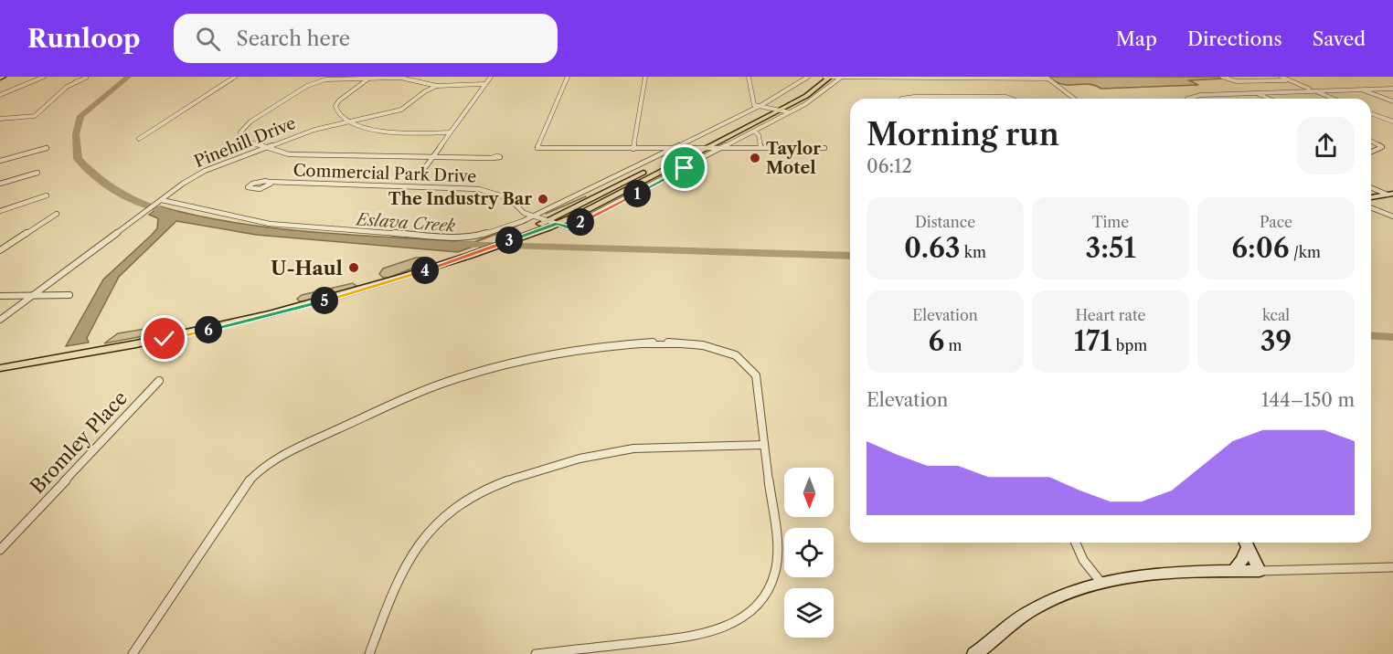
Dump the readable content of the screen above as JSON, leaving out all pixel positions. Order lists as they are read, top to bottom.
{
  "streets": {
    "street": ["Pinehill Drive", "Commercial Park Drive", "Bromley Place"]
  },
  "water": ["Eslava Creek"],
  "places": ["Taylor Motel", "The Industry Bar", "U-Haul"],
  "north": "bottom",
  "page": {
    "header": "Runloop",
    "search": "Search here",
    "nav": ["Map", "Directions", "Saved"],
    "heading": ["Morning run", "06:12"],
    "pins": [
      "1",
      "2",
      "3",
      "4",
      "5",
      "6"
    ],
    "stats": [
      ["Distance", "0.63 km"],
      ["Time", "3:51"],
      ["Pace", "6:06 /km"],
      ["Elevation", "6 m"],
      ["Heart rate", "171 bpm"],
      ["kcal", "39"]
    ],
    "chart": ["Elevation", "144–150 m"]
  }
}
